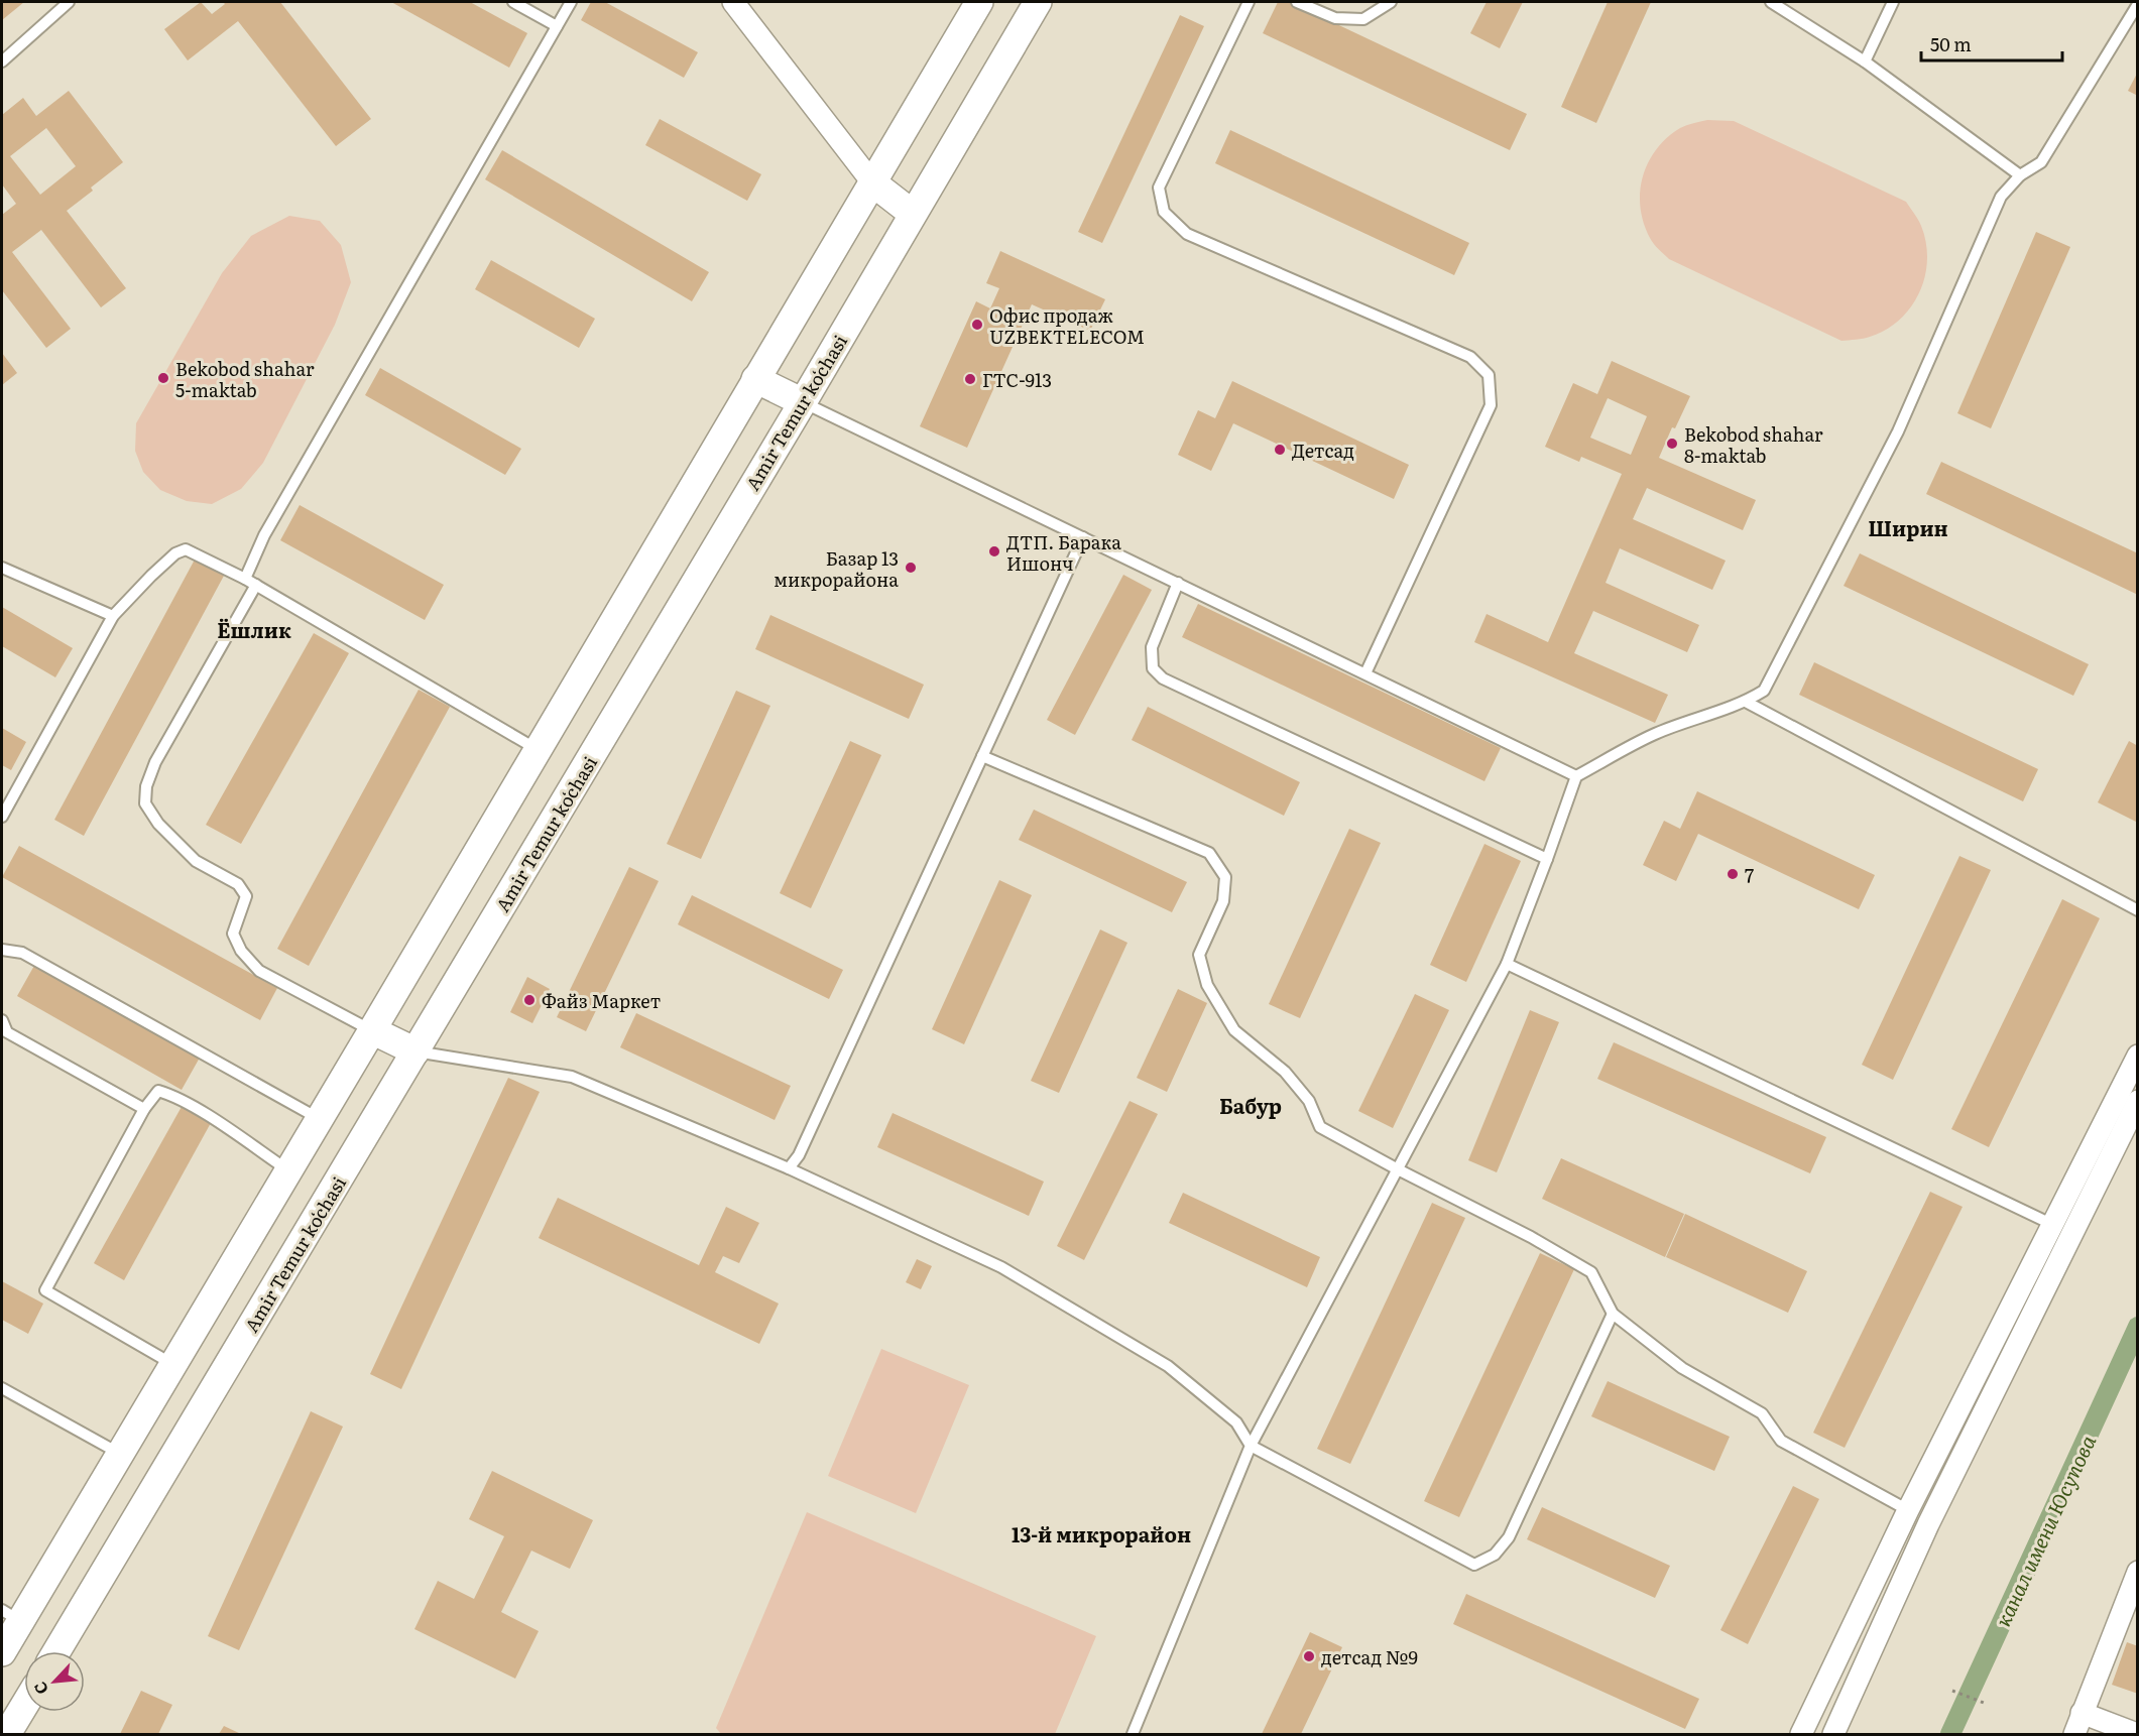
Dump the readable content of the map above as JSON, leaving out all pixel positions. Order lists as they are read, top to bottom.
{
  "streets": {
    "street": ["Amir Temur koʻchasi"]
  },
  "districts": [
    "Ширин",
    "Ёшлик",
    "Бабур",
    "13-й микрорайон"
  ],
  "water": ["канал имени Юсупова"],
  "places": [
    "Офис продаж UZBEKTELECOM",
    "Bekobod shahar 5-maktab",
    "ГТС-913",
    "Bekobod shahar 8-maktab",
    "Детсад",
    "ДТП. Барака Ишонч",
    "Базар 13 микрорайона",
    "7",
    "Файз Маркет",
    "детсад №9"
  ],
  "scale_bar": "50 m",
  "north": "bottom left"
}
